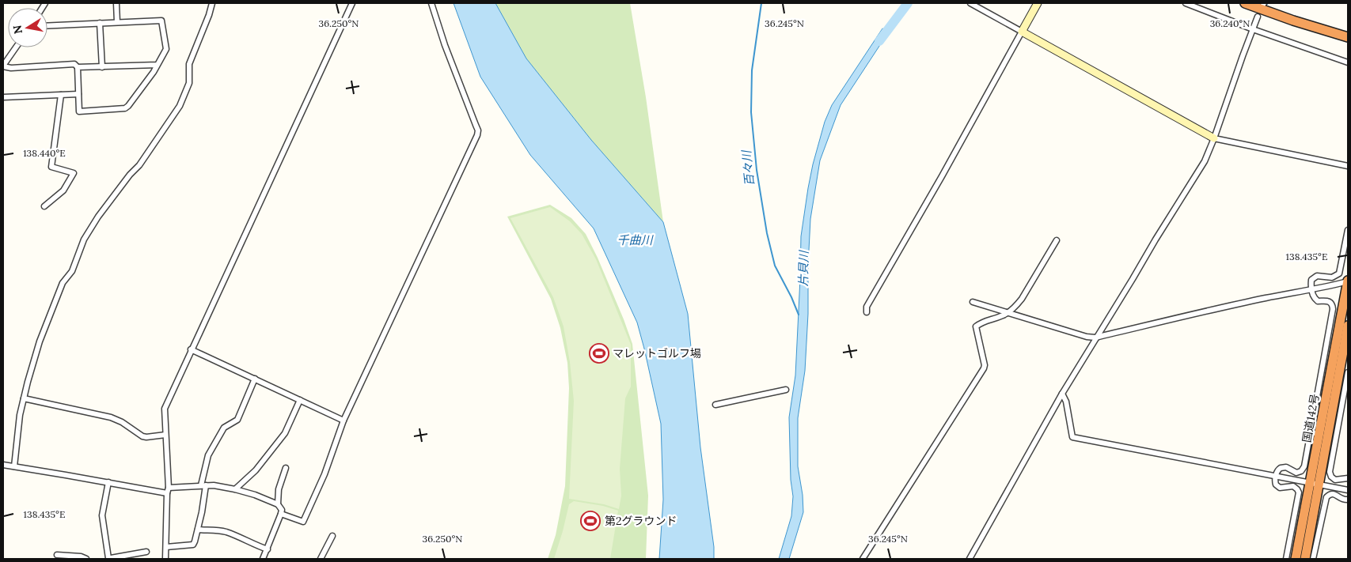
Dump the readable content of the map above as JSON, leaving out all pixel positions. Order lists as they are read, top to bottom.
{
  "streets": {
    "highway": ["国道142号"]
  },
  "water": ["百々川", "千曲川", "片貝川"],
  "places": {
    "sports": ["マレットゴルフ場", "第2グラウンド"]
  },
  "north": "left",
  "coordinates": [
    "36.250°N",
    "36.245°N",
    "36.240°N",
    "138.440°E",
    "138.435°E"
  ]
}
